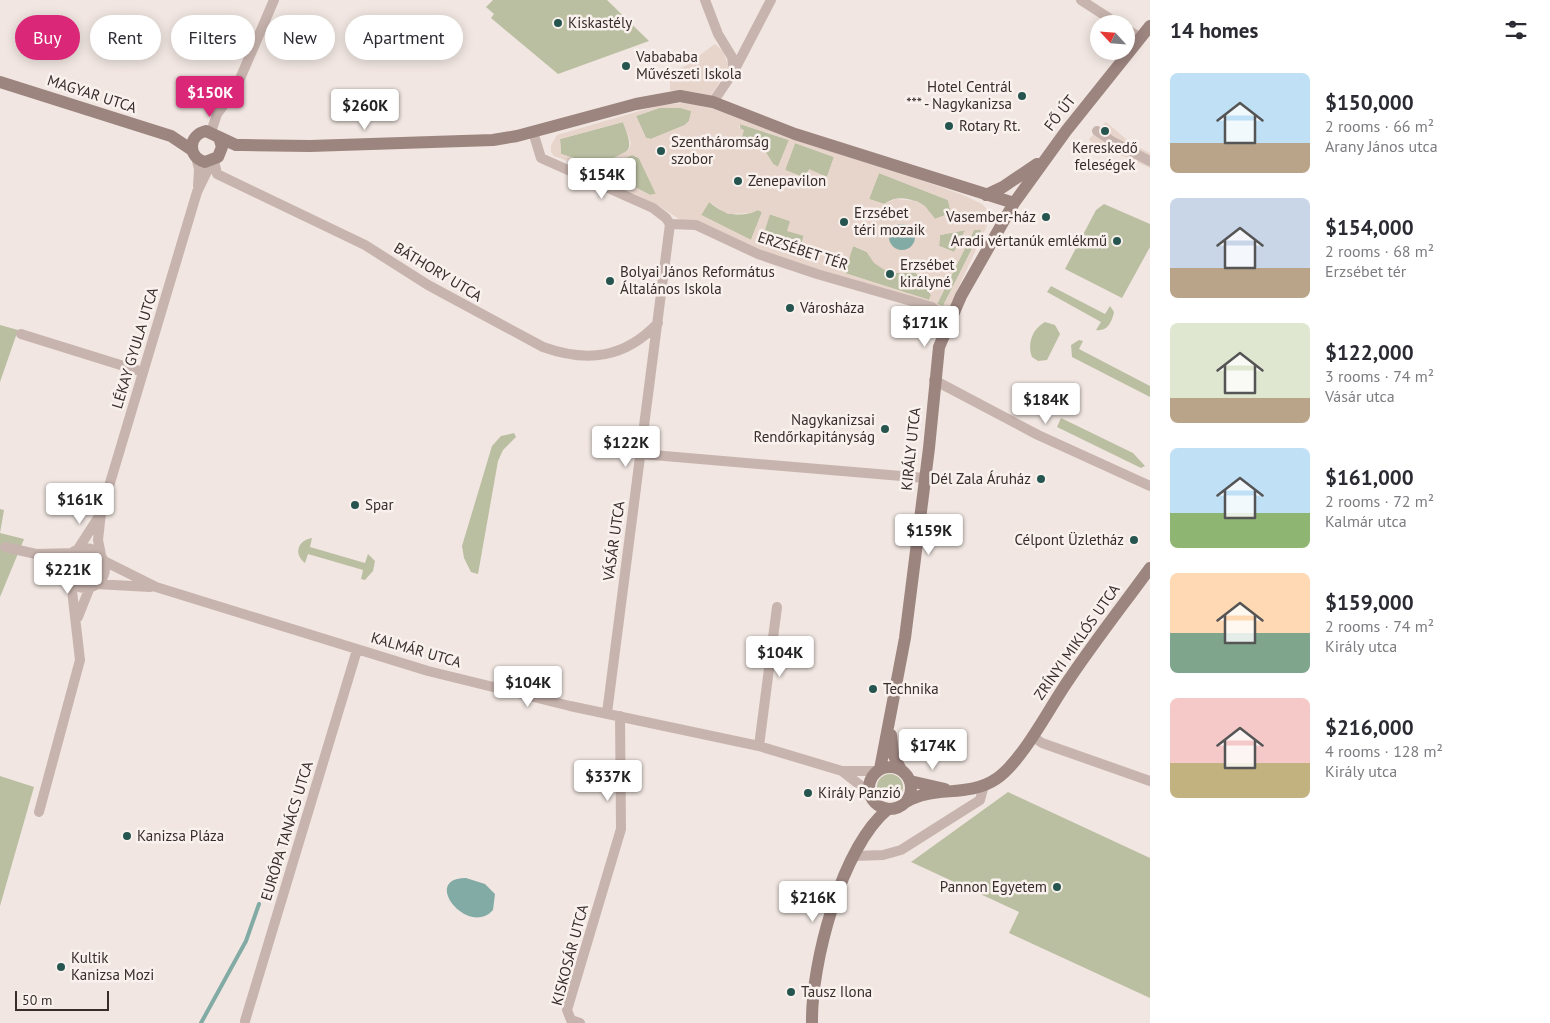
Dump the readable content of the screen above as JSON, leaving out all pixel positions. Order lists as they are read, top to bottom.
{
  "streets": {
    "street": [
      "MAGYAR UTCA",
      "FŐ ÚT",
      "ERZSÉBET TÉR",
      "BÁTHORY UTCA",
      "LÉKAY GYULA UTCA",
      "KIRÁLY UTCA",
      "VÁSÁR UTCA",
      "ZRÍNYI MIKLÓS UTCA",
      "KALMÁR UTCA",
      "EURÓPA TANÁCS UTCA",
      "KISKOSÁR UTCA"
    ]
  },
  "crossings": [
    ["MAGYAR UTCA", "BÁTHORY UTCA"],
    ["FŐ ÚT", "ERZSÉBET TÉR"],
    ["FŐ ÚT", "KIRÁLY UTCA"],
    ["ERZSÉBET TÉR", "KIRÁLY UTCA"],
    ["ERZSÉBET TÉR", "VÁSÁR UTCA"],
    ["BÁTHORY UTCA", "VÁSÁR UTCA"],
    ["KIRÁLY UTCA", "ZRÍNYI MIKLÓS UTCA"],
    ["KIRÁLY UTCA", "KALMÁR UTCA"],
    ["VÁSÁR UTCA", "KALMÁR UTCA"],
    ["ZRÍNYI MIKLÓS UTCA", "KALMÁR UTCA"],
    ["KALMÁR UTCA", "EURÓPA TANÁCS UTCA"],
    ["KALMÁR UTCA", "KISKOSÁR UTCA"]
  ],
  "places": [
    "Kiskastély",
    "Vabababa Művészeti Iskola",
    "Hotel Centrál *** - Nagykanizsa",
    "Rotary Rt.",
    "Kereskedő feleségek",
    "Szentháromság szobor",
    "Zenepavilon",
    "Vasember-ház",
    "Erzsébet téri mozaik",
    "Aradi vértanúk emlékmű",
    "Erzsébet királyné",
    "Bolyai János Református Általános Iskola",
    "Városháza",
    "Nagykanizsai Rendőrkapitányság",
    "Dél Zala Áruház",
    "Spar",
    "Célpont Üzletház",
    "Technika",
    "Király Panzió",
    "Kanizsa Pláza",
    "Pannon Egyetem",
    "Kultik Kanizsa Mozi",
    "Tausz Ilona"
  ],
  "scale_bar": "50 m",
  "north": "top left",
  "page": {
    "heading": "14 homes",
    "chip": [
      "Buy",
      "Rent",
      "Filters",
      "New",
      "Apartment"
    ],
    "list": [
      {
        "name": "$150,000",
        "note": "2 rooms · 66 m² · Arany János utca"
      },
      {
        "name": "$154,000",
        "note": "2 rooms · 68 m² · Erzsébet tér"
      },
      {
        "name": "$122,000",
        "note": "3 rooms · 74 m² · Vásár utca"
      },
      {
        "name": "$161,000",
        "note": "2 rooms · 72 m² · Kalmár utca"
      },
      {
        "name": "$159,000",
        "note": "2 rooms · 74 m² · Király utca"
      },
      {
        "name": "$216,000",
        "note": "4 rooms · 128 m² · Király utca"
      }
    ],
    "price": [
      "$150K",
      "$260K",
      "$154K",
      "$171K",
      "$184K",
      "$122K",
      "$161K",
      "$159K",
      "$221K",
      "$104K",
      "$104K",
      "$174K",
      "$337K",
      "$216K"
    ],
    "scale": "50 m"
  }
}
